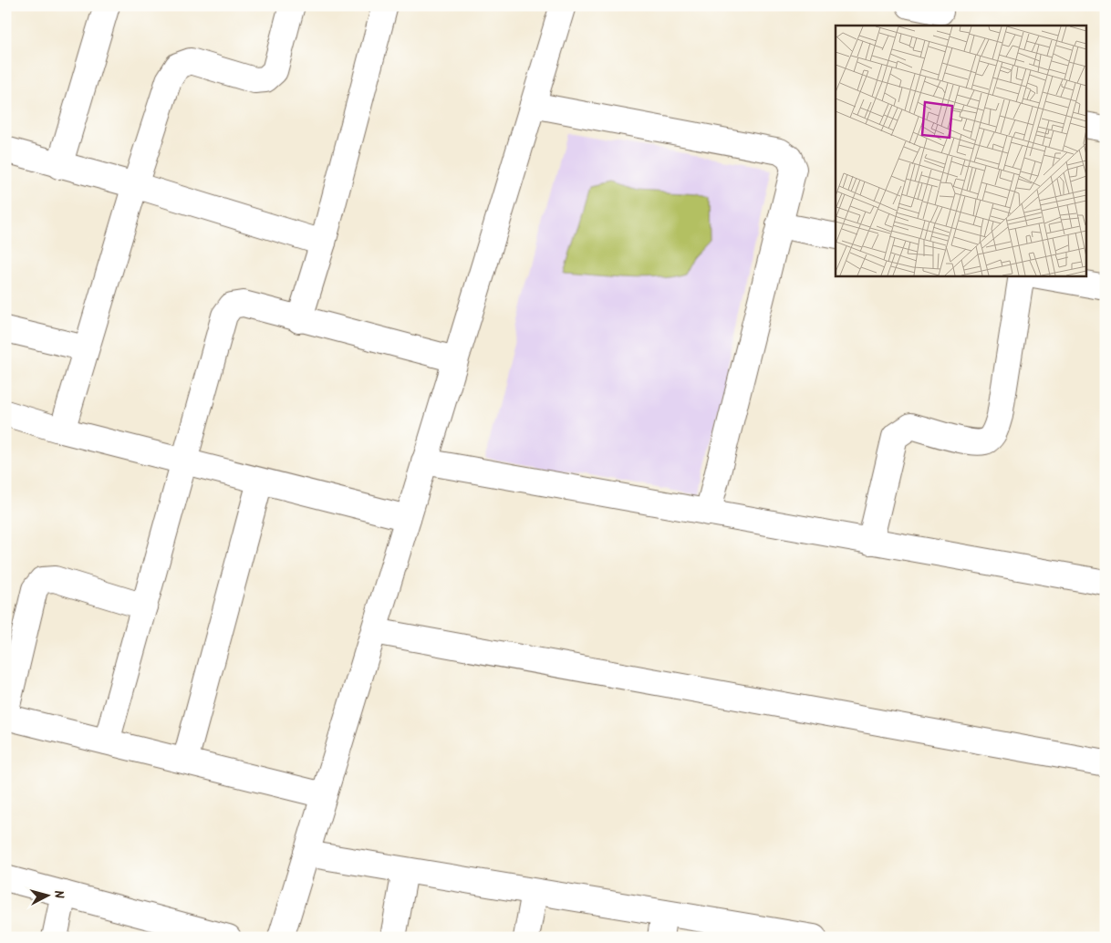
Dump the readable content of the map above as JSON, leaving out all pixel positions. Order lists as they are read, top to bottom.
{
  "north": "right"
}
